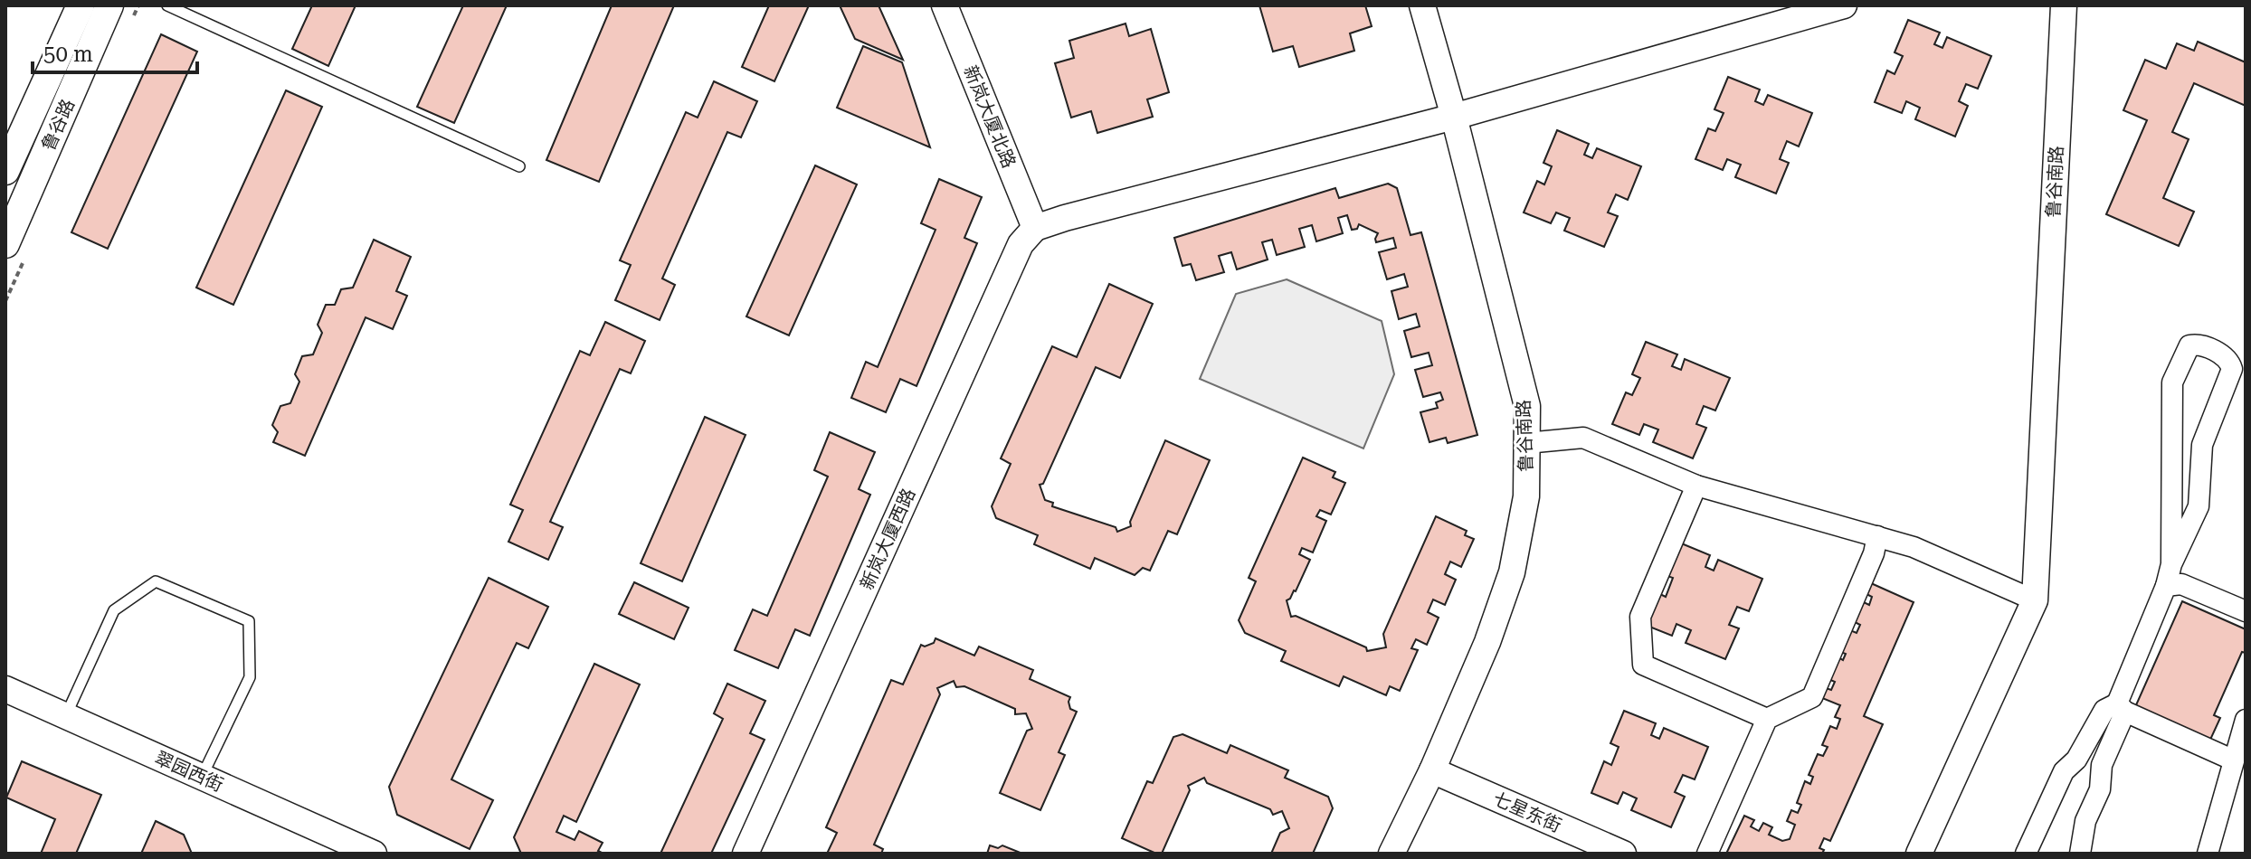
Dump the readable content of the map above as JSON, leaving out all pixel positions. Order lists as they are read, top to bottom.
{
  "streets": {
    "main road": ["鲁谷路"],
    "street": [
      "新岚大厦北路",
      "鲁谷南路",
      "新岚大厦西路",
      "翠园西街",
      "七星东街"
    ]
  },
  "crossings": [
    ["新岚大厦北路", "新岚大厦西路"],
    ["鲁谷南路", "七星东街"]
  ],
  "scale_bar": "50 m"
}
